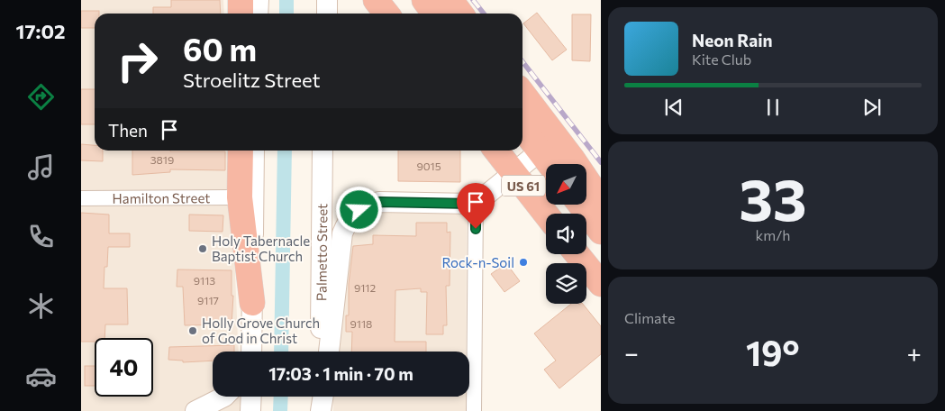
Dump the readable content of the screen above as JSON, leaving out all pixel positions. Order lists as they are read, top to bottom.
{
  "streets": {
    "highway": ["US 61"],
    "street": ["Hamilton Street", "Palmetto Street"]
  },
  "places": ["Holy Tabernacle Baptist Church", "Rock-n-Soil", "Holly Grove Church of God in Christ"],
  "house_numbers": [
    "3819",
    "9015",
    "9113",
    "9112",
    "9117",
    "9118"
  ],
  "north": "bottom left",
  "page": {
    "tabs": "17:02",
    "turn": ["60 m", "Stroelitz Street"],
    "song": ["Neon Rain", "Kite Club"],
    "then": "Then",
    "tile": [
      ["33", "km/h"],
      "Climate"
    ],
    "heat": ["−", "19°", "+"],
    "limit": "40",
    "trip": "17:03 · 1 min · 70 m"
  }
}
